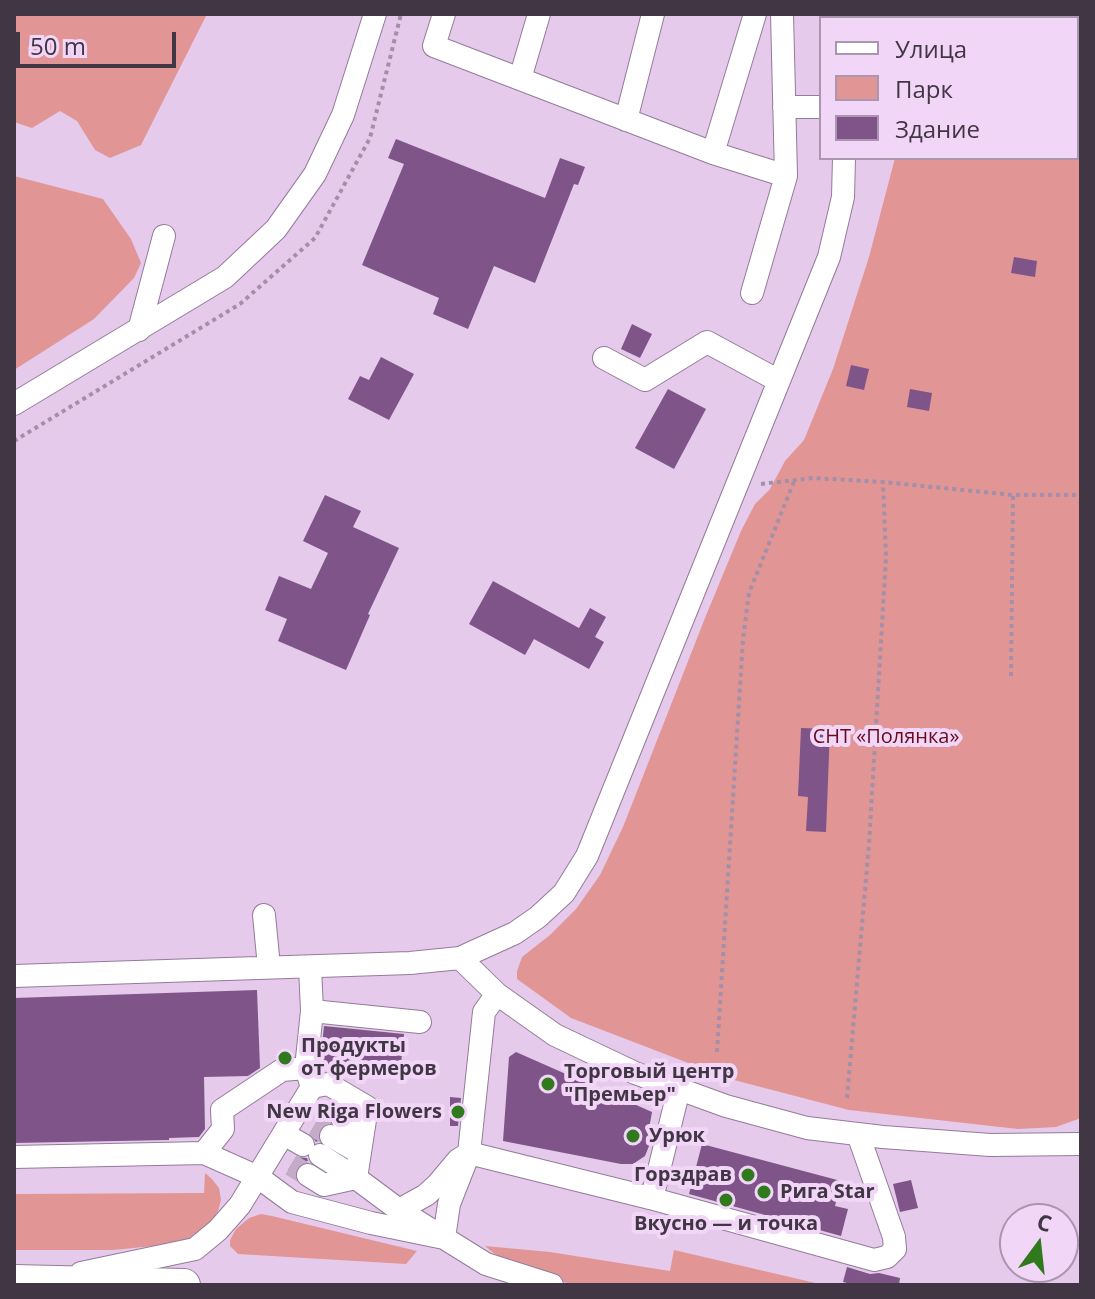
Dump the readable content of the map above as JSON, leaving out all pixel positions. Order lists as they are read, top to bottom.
{
  "parks": ["СНТ «Полянка»"],
  "places": [
    "Продукты от фермеров",
    "Торговый центр \"Премьер\"",
    "New Riga Flowers",
    "Урюк",
    "Горздрав",
    "Рига Star",
    "Вкусно — и точка"
  ],
  "legend": ["Улица", "Парк", "Здание"],
  "scale_bar": "50 m",
  "north": "top"
}
